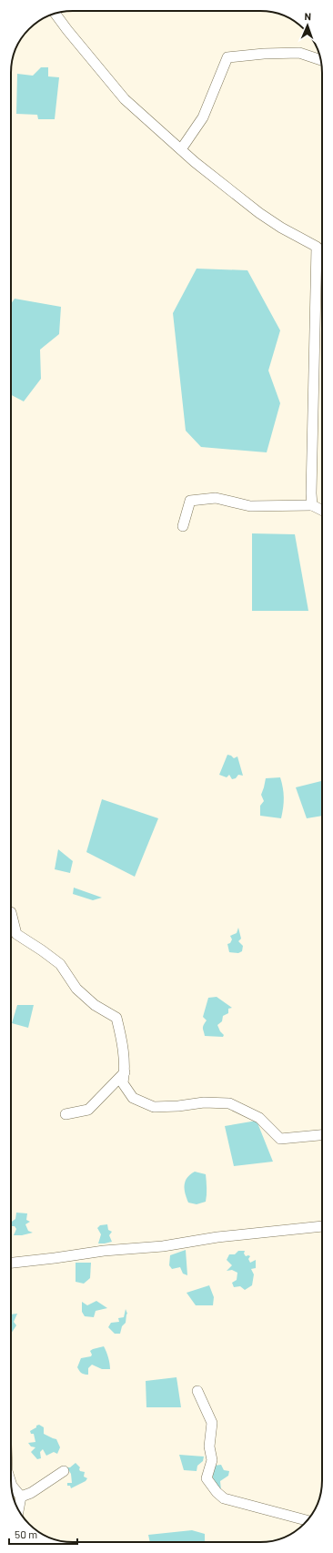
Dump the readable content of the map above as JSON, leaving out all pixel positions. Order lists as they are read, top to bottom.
{
  "scale_bar": "50 m",
  "north": "top"
}
